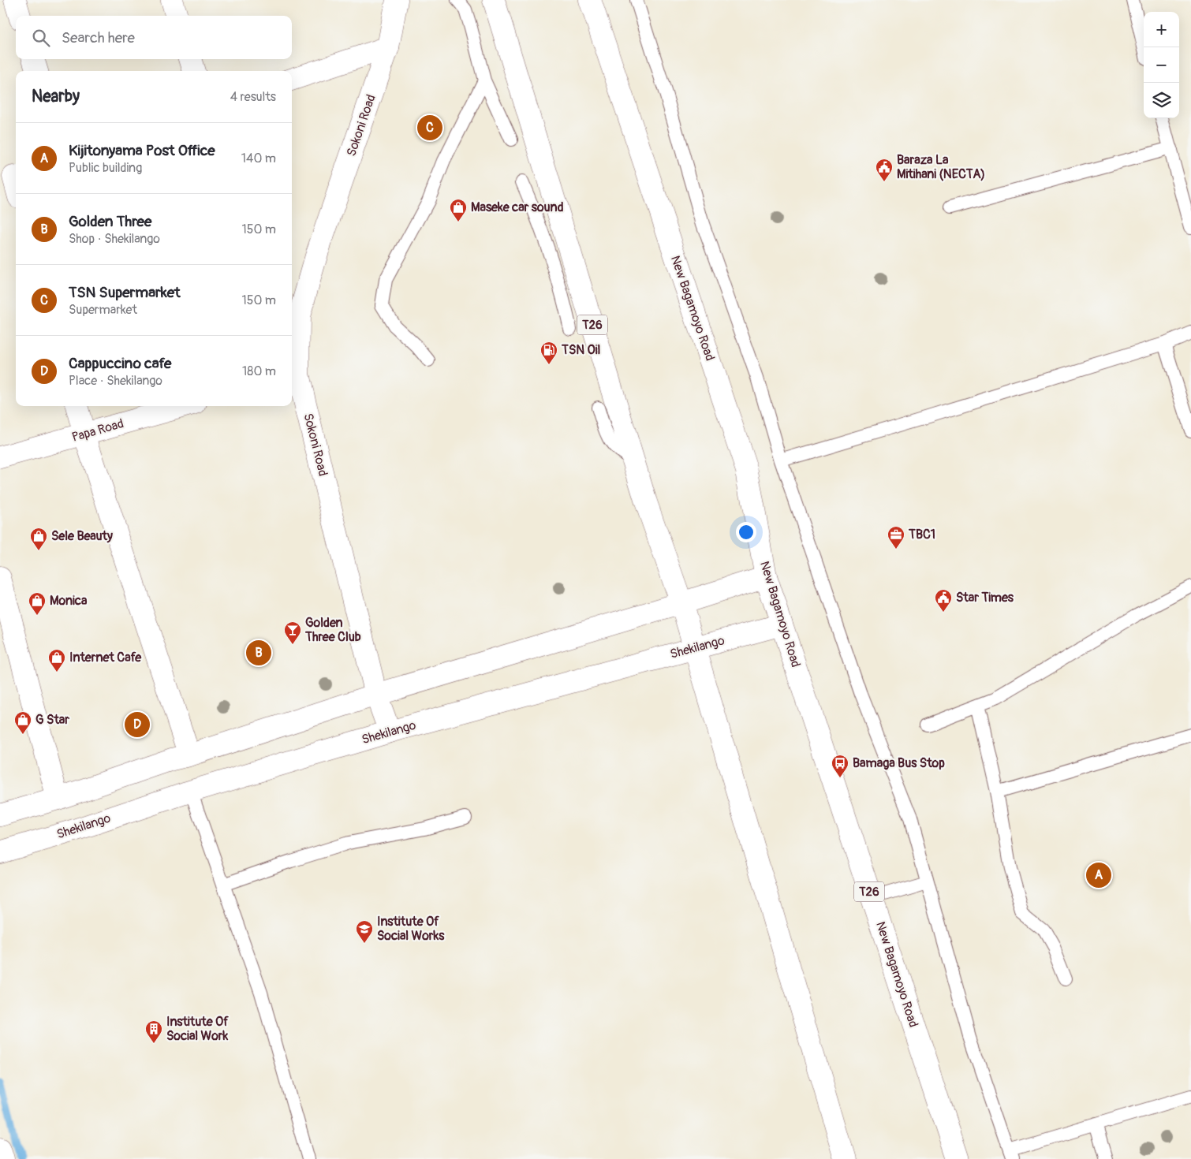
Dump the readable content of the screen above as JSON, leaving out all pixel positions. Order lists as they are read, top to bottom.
{
  "streets": {
    "main road": [
      "Sokoni Road",
      "New Bagamoyo Road",
      "T26",
      "Papa Road",
      "Shekilango"
    ]
  },
  "crossings": [
    ["Sokoni Road", "Shekilango"],
    ["New Bagamoyo Road", "Shekilango"],
    ["T26", "Shekilango"]
  ],
  "places": {
    "public building": ["Baraza La Mitihani (NECTA)", "Star Times"],
    "shop": [
      "Maseke car sound",
      "Sele Beauty",
      "Monica",
      "Internet Cafe",
      "G Star"
    ],
    "fuel station": ["TSN Oil"],
    "office": ["TBC1"],
    "bar": ["Golden Three Club"],
    "bus stop": ["Bamaga Bus Stop"],
    "school or university": ["Institute Of Social Works"],
    "building": ["Institute Of Social Work"]
  },
  "page": {
    "map_buttons": ["+", "−"],
    "search": "Search here",
    "heading": ["Nearby", "4 results"],
    "pins": [
      "C",
      "B",
      "D",
      "A"
    ],
    "list": [
      {
        "mark": "A",
        "name": "Kijitonyama Post Office",
        "note": "Public building",
        "value": "140 m"
      },
      {
        "mark": "B",
        "name": "Golden Three",
        "note": "Shop · Shekilango",
        "value": "150 m"
      },
      {
        "mark": "C",
        "name": "TSN Supermarket",
        "note": "Supermarket",
        "value": "150 m"
      },
      {
        "mark": "D",
        "name": "Cappuccino cafe",
        "note": "Place · Shekilango",
        "value": "180 m"
      }
    ]
  }
}
